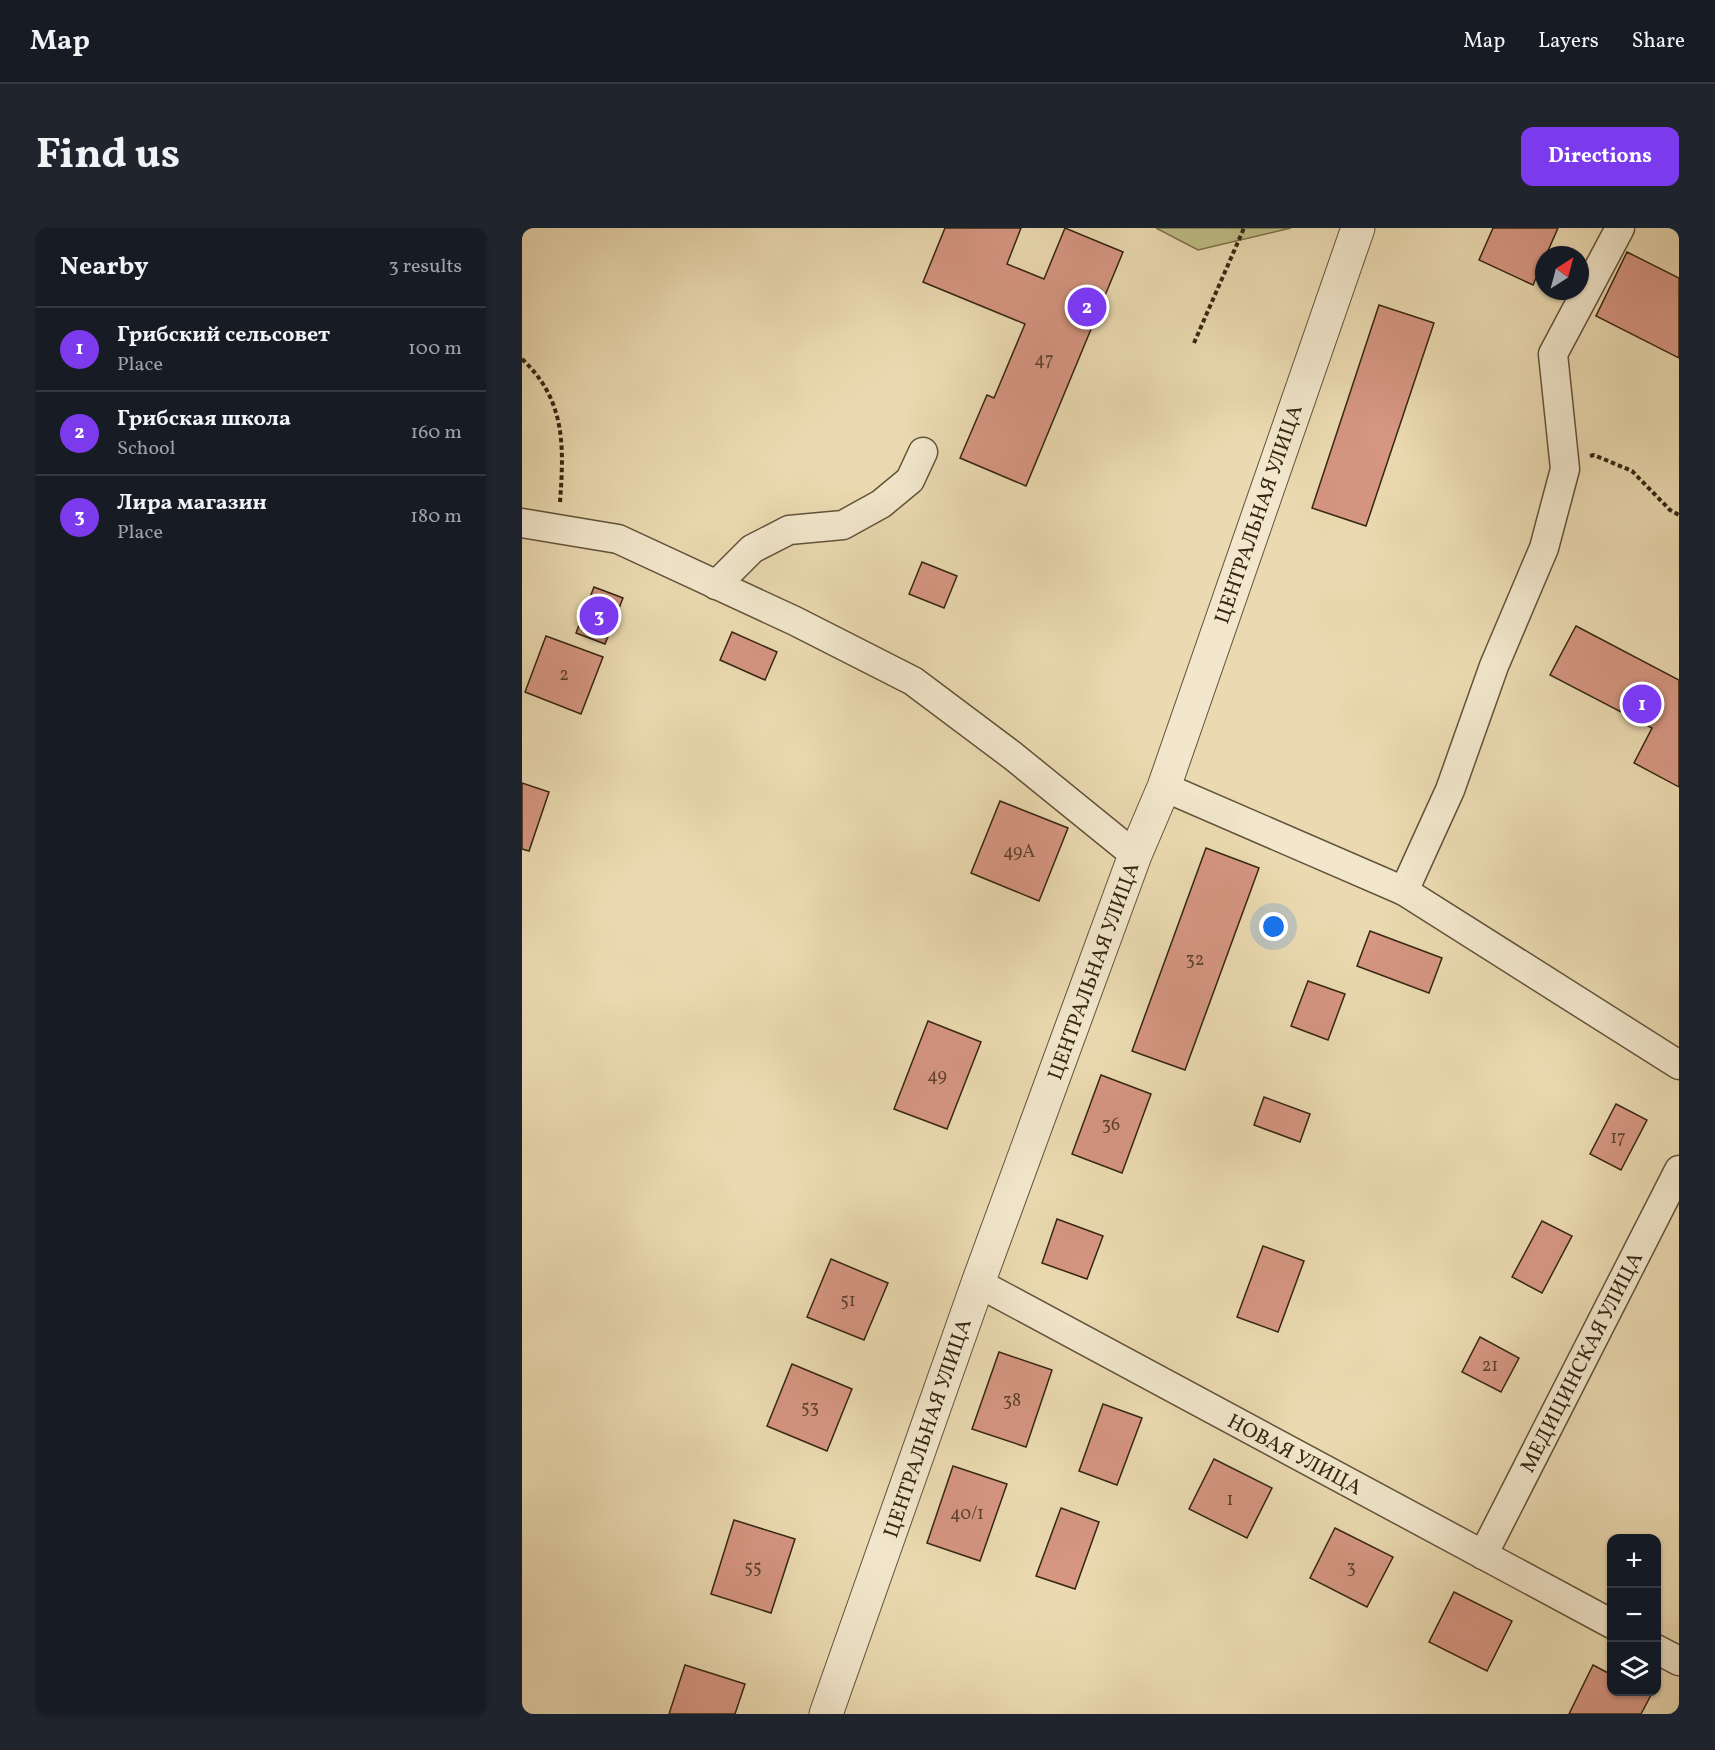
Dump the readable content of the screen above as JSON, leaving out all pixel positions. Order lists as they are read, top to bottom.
{
  "streets": {
    "street": ["ЦЕНТРАЛЬНАЯ УЛИЦА", "МЕДИЦИНСКАЯ УЛИЦА", "НОВАЯ УЛИЦА"]
  },
  "crossings": [
    ["ЦЕНТРАЛЬНАЯ УЛИЦА", "НОВАЯ УЛИЦА"],
    ["МЕДИЦИНСКАЯ УЛИЦА", "НОВАЯ УЛИЦА"]
  ],
  "house_numbers": [
    "47",
    "2",
    "49А",
    "32",
    "49",
    "36",
    "17",
    "51",
    "21",
    "38",
    "53",
    "1",
    "40/1",
    "55",
    "3"
  ],
  "north": "top right",
  "page": {
    "header": "Map",
    "nav": ["Map", "Layers", "Share"],
    "title": "Find us",
    "buttons": "Directions",
    "heading": ["Nearby", "3 results"],
    "pins": ["2", "3", "1"],
    "list": [
      {
        "mark": "1",
        "name": "Грибский сельсовет",
        "note": "Place",
        "value": "100 m"
      },
      {
        "mark": "2",
        "name": "Грибская школа",
        "note": "School",
        "value": "160 m"
      },
      {
        "mark": "3",
        "name": "Лира магазин",
        "note": "Place",
        "value": "180 m"
      }
    ],
    "map_buttons": ["+", "−"]
  }
}
